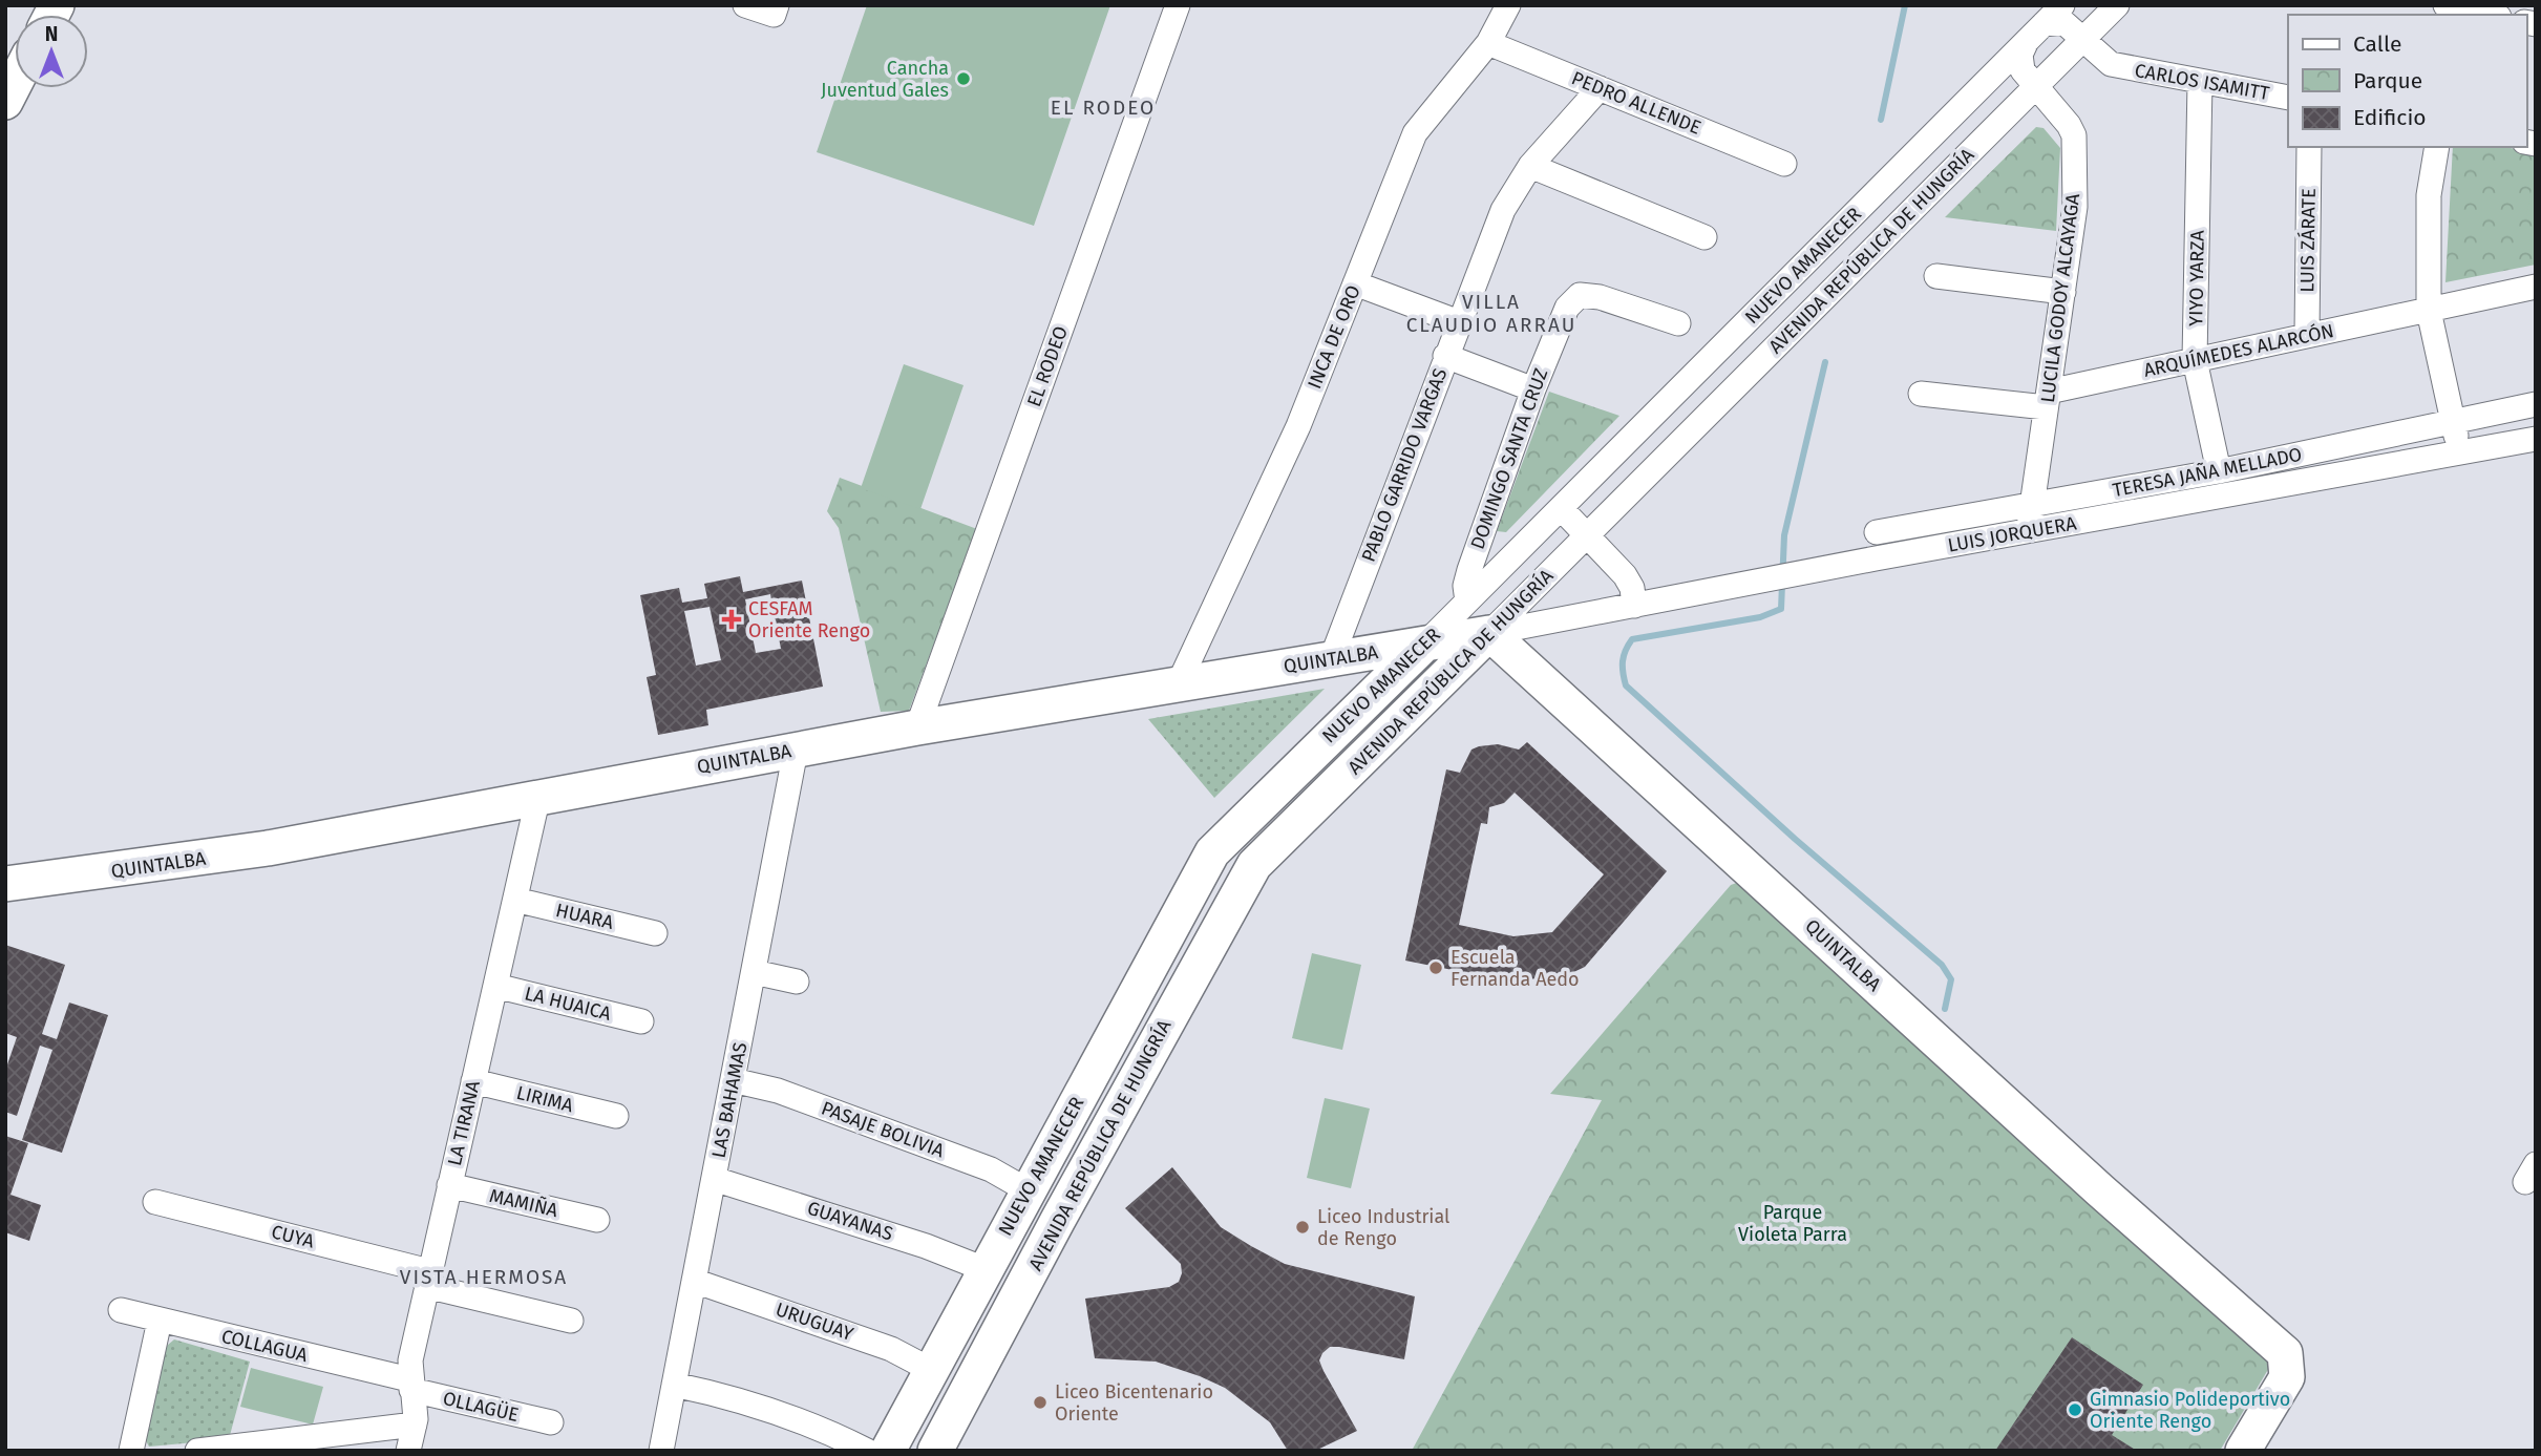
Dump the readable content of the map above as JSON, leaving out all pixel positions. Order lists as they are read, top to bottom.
{
  "streets": {
    "street": [
      "CARLOS ISAMITT",
      "PEDRO ALLENDE",
      "LUIS ZÁRATE",
      "AVENIDA REPÚBLICA DE HUNGRÍA",
      "NUEVO AMANECER",
      "YIYO YARZA",
      "LUCILA GODOY ALCAYAGA",
      "INCA DE ORO",
      "ARQUÍMEDES ALARCÓN",
      "EL RODEO",
      "DOMINGO SANTA CRUZ",
      "PABLO GARRIDO VARGAS",
      "TERESA JAÑA MELLADO",
      "LUIS JORQUERA",
      "QUINTALBA",
      "HUARA",
      "LA HUAICA",
      "LIRIMA",
      "LAS BAHAMAS",
      "LA TIRANA",
      "PASAJE BOLIVIA",
      "MAMIÑA",
      "GUAYANAS",
      "CUYA",
      "URUGUAY",
      "COLLAGUA",
      "OLLAGÜE"
    ]
  },
  "crossings": [
    ["CARLOS ISAMITT", "AVENIDA REPÚBLICA DE HUNGRÍA"],
    ["CARLOS ISAMITT", "NUEVO AMANECER"],
    ["CARLOS ISAMITT", "YIYO YARZA"],
    ["CARLOS ISAMITT", "LUCILA GODOY ALCAYAGA"],
    ["PEDRO ALLENDE", "INCA DE ORO"],
    ["PEDRO ALLENDE", "PABLO GARRIDO VARGAS"],
    ["LUIS ZÁRATE", "ARQUÍMEDES ALARCÓN"],
    ["AVENIDA REPÚBLICA DE HUNGRÍA", "LUCILA GODOY ALCAYAGA"],
    ["AVENIDA REPÚBLICA DE HUNGRÍA", "LUIS JORQUERA"],
    ["AVENIDA REPÚBLICA DE HUNGRÍA", "QUINTALBA"],
    ["NUEVO AMANECER", "LUCILA GODOY ALCAYAGA"],
    ["NUEVO AMANECER", "DOMINGO SANTA CRUZ"],
    ["NUEVO AMANECER", "QUINTALBA"],
    ["NUEVO AMANECER", "PASAJE BOLIVIA"],
    ["NUEVO AMANECER", "GUAYANAS"],
    ["NUEVO AMANECER", "URUGUAY"],
    ["YIYO YARZA", "ARQUÍMEDES ALARCÓN"],
    ["YIYO YARZA", "TERESA JAÑA MELLADO"],
    ["LUCILA GODOY ALCAYAGA", "ARQUÍMEDES ALARCÓN"],
    ["LUCILA GODOY ALCAYAGA", "TERESA JAÑA MELLADO"],
    ["LUCILA GODOY ALCAYAGA", "LUIS JORQUERA"],
    ["INCA DE ORO", "QUINTALBA"],
    ["EL RODEO", "QUINTALBA"],
    ["PABLO GARRIDO VARGAS", "QUINTALBA"],
    ["LUIS JORQUERA", "QUINTALBA"],
    ["QUINTALBA", "LAS BAHAMAS"],
    ["QUINTALBA", "LA TIRANA"],
    ["HUARA", "LA TIRANA"],
    ["LA HUAICA", "LA TIRANA"],
    ["LIRIMA", "LA TIRANA"],
    ["LAS BAHAMAS", "PASAJE BOLIVIA"],
    ["LAS BAHAMAS", "GUAYANAS"],
    ["LAS BAHAMAS", "URUGUAY"],
    ["LA TIRANA", "MAMIÑA"],
    ["LA TIRANA", "CUYA"],
    ["LA TIRANA", "COLLAGUA"],
    ["LA TIRANA", "OLLAGÜE"],
    ["COLLAGUA", "OLLAGÜE"]
  ],
  "districts": ["EL RODEO", "VILLA CLAUDIO ARRAU", "VISTA HERMOSA"],
  "parks": ["Parque Violeta Parra"],
  "places": {
    "other": [
      "Cancha Juventud Gales",
      "Escuela Fernanda Aedo",
      "Liceo Industrial de Rengo",
      "Liceo Bicentenario Oriente",
      "Gimnasio Polideportivo Oriente Rengo"
    ],
    "health": ["CESFAM Oriente Rengo"]
  },
  "legend": ["Calle", "Parque", "Edificio"],
  "north": "top"
}
